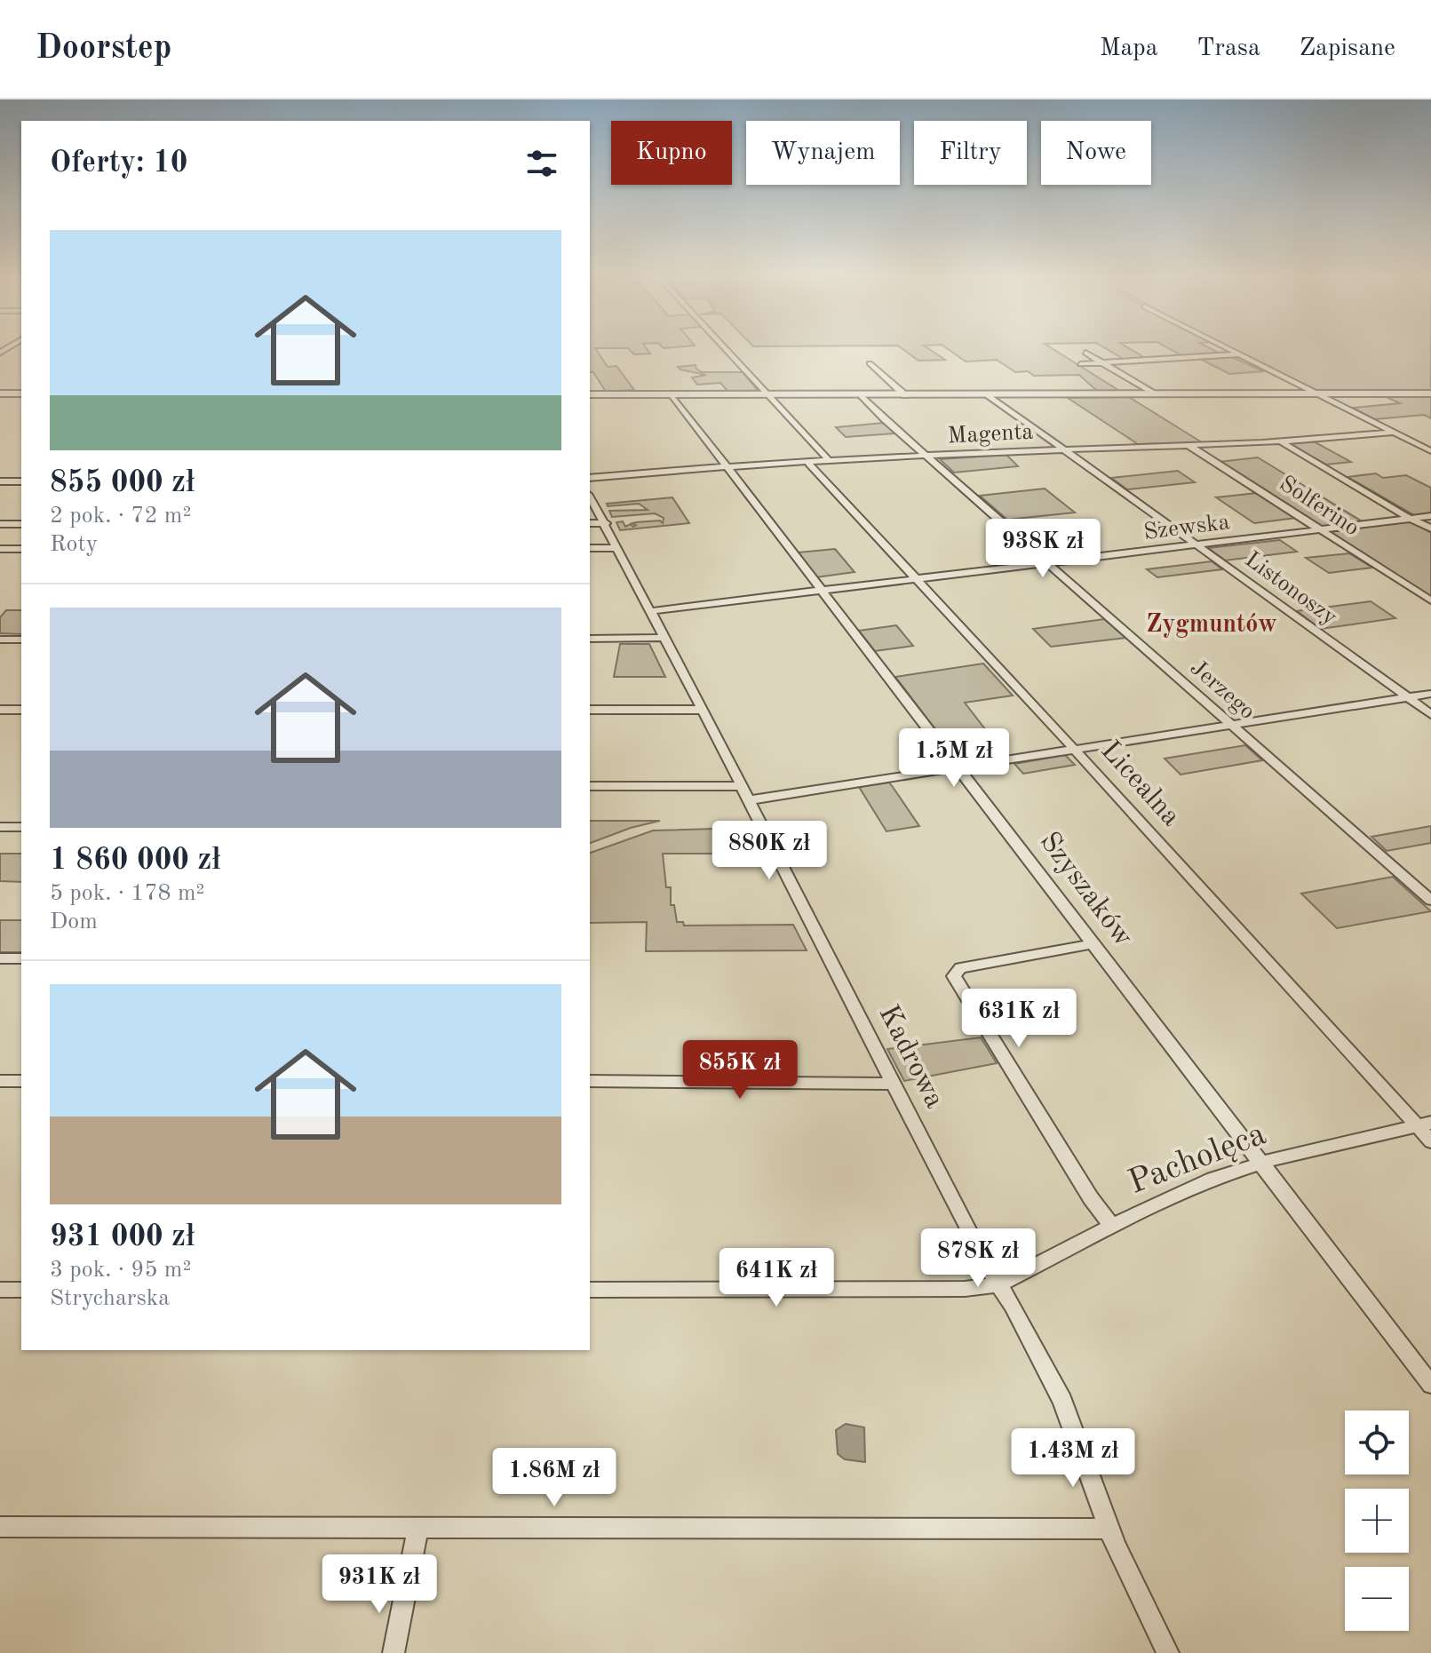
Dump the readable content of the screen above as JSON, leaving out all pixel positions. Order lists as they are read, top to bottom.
{
  "streets": {
    "street": [
      "Magenta",
      "Solferino",
      "Szewska",
      "Listonoszy",
      "Jerzego",
      "Licealna",
      "Szyszaków",
      "Kadrowa",
      "Pacholęca"
    ]
  },
  "crossings": [
    ["Magenta", "Solferino"],
    ["Magenta", "Listonoszy"],
    ["Magenta", "Jerzego"],
    ["Magenta", "Licealna"],
    ["Magenta", "Szyszaków"],
    ["Solferino", "Szewska"],
    ["Szewska", "Listonoszy"],
    ["Szewska", "Jerzego"],
    ["Szewska", "Licealna"],
    ["Szewska", "Szyszaków"],
    ["Szewska", "Kadrowa"],
    ["Licealna", "Pacholęca"],
    ["Szyszaków", "Pacholęca"],
    ["Kadrowa", "Pacholęca"]
  ],
  "districts": ["Zygmuntów"],
  "page": {
    "header": "Doorstep",
    "nav": ["Mapa", "Trasa", "Zapisane"],
    "chip": [
      "Kupno",
      "Wynajem",
      "Filtry",
      "Nowe"
    ],
    "heading": "Oferty: 10",
    "list": [
      {
        "name": "855 000 zł",
        "note": "2 pok. · 72 m² · Roty"
      },
      {
        "name": "1 860 000 zł",
        "note": "5 pok. · 178 m² · Dom"
      },
      {
        "name": "931 000 zł",
        "note": "3 pok. · 95 m² · Strycharska"
      }
    ],
    "price": [
      "938K zł",
      "1.5M zł",
      "880K zł",
      "631K zł",
      "855K zł",
      "878K zł",
      "641K zł",
      "1.43M zł",
      "1.86M zł",
      "931K zł"
    ],
    "map_buttons": ["+", "−"]
  }
}
